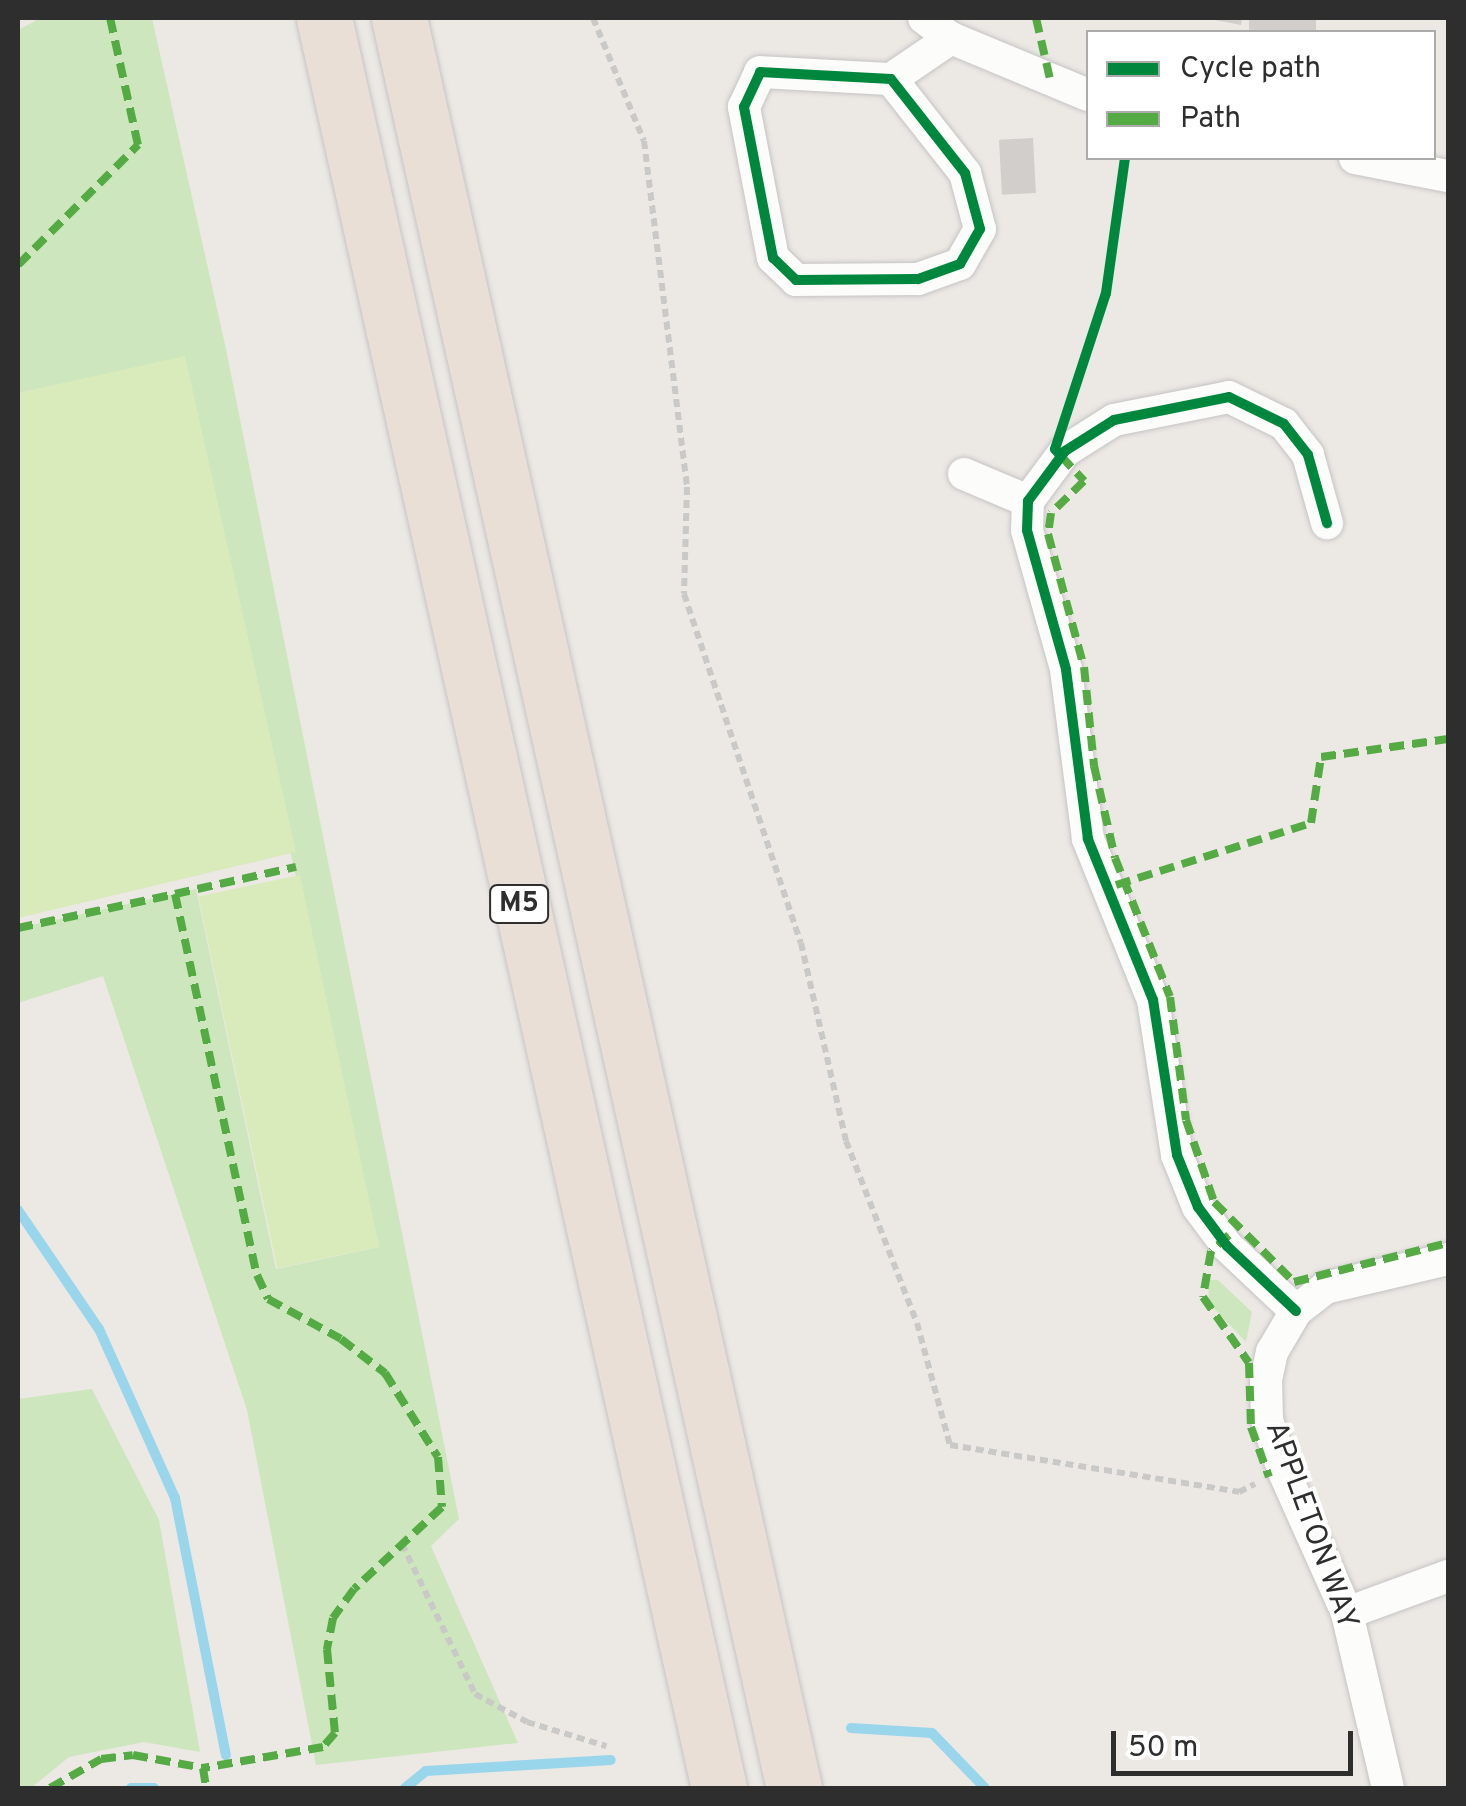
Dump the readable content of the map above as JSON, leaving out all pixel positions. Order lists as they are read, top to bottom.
{
  "streets": {
    "highway": ["M5"],
    "street": ["APPLETON WAY"]
  },
  "legend": ["Cycle path", "Path"],
  "scale_bar": "50 m"
}
